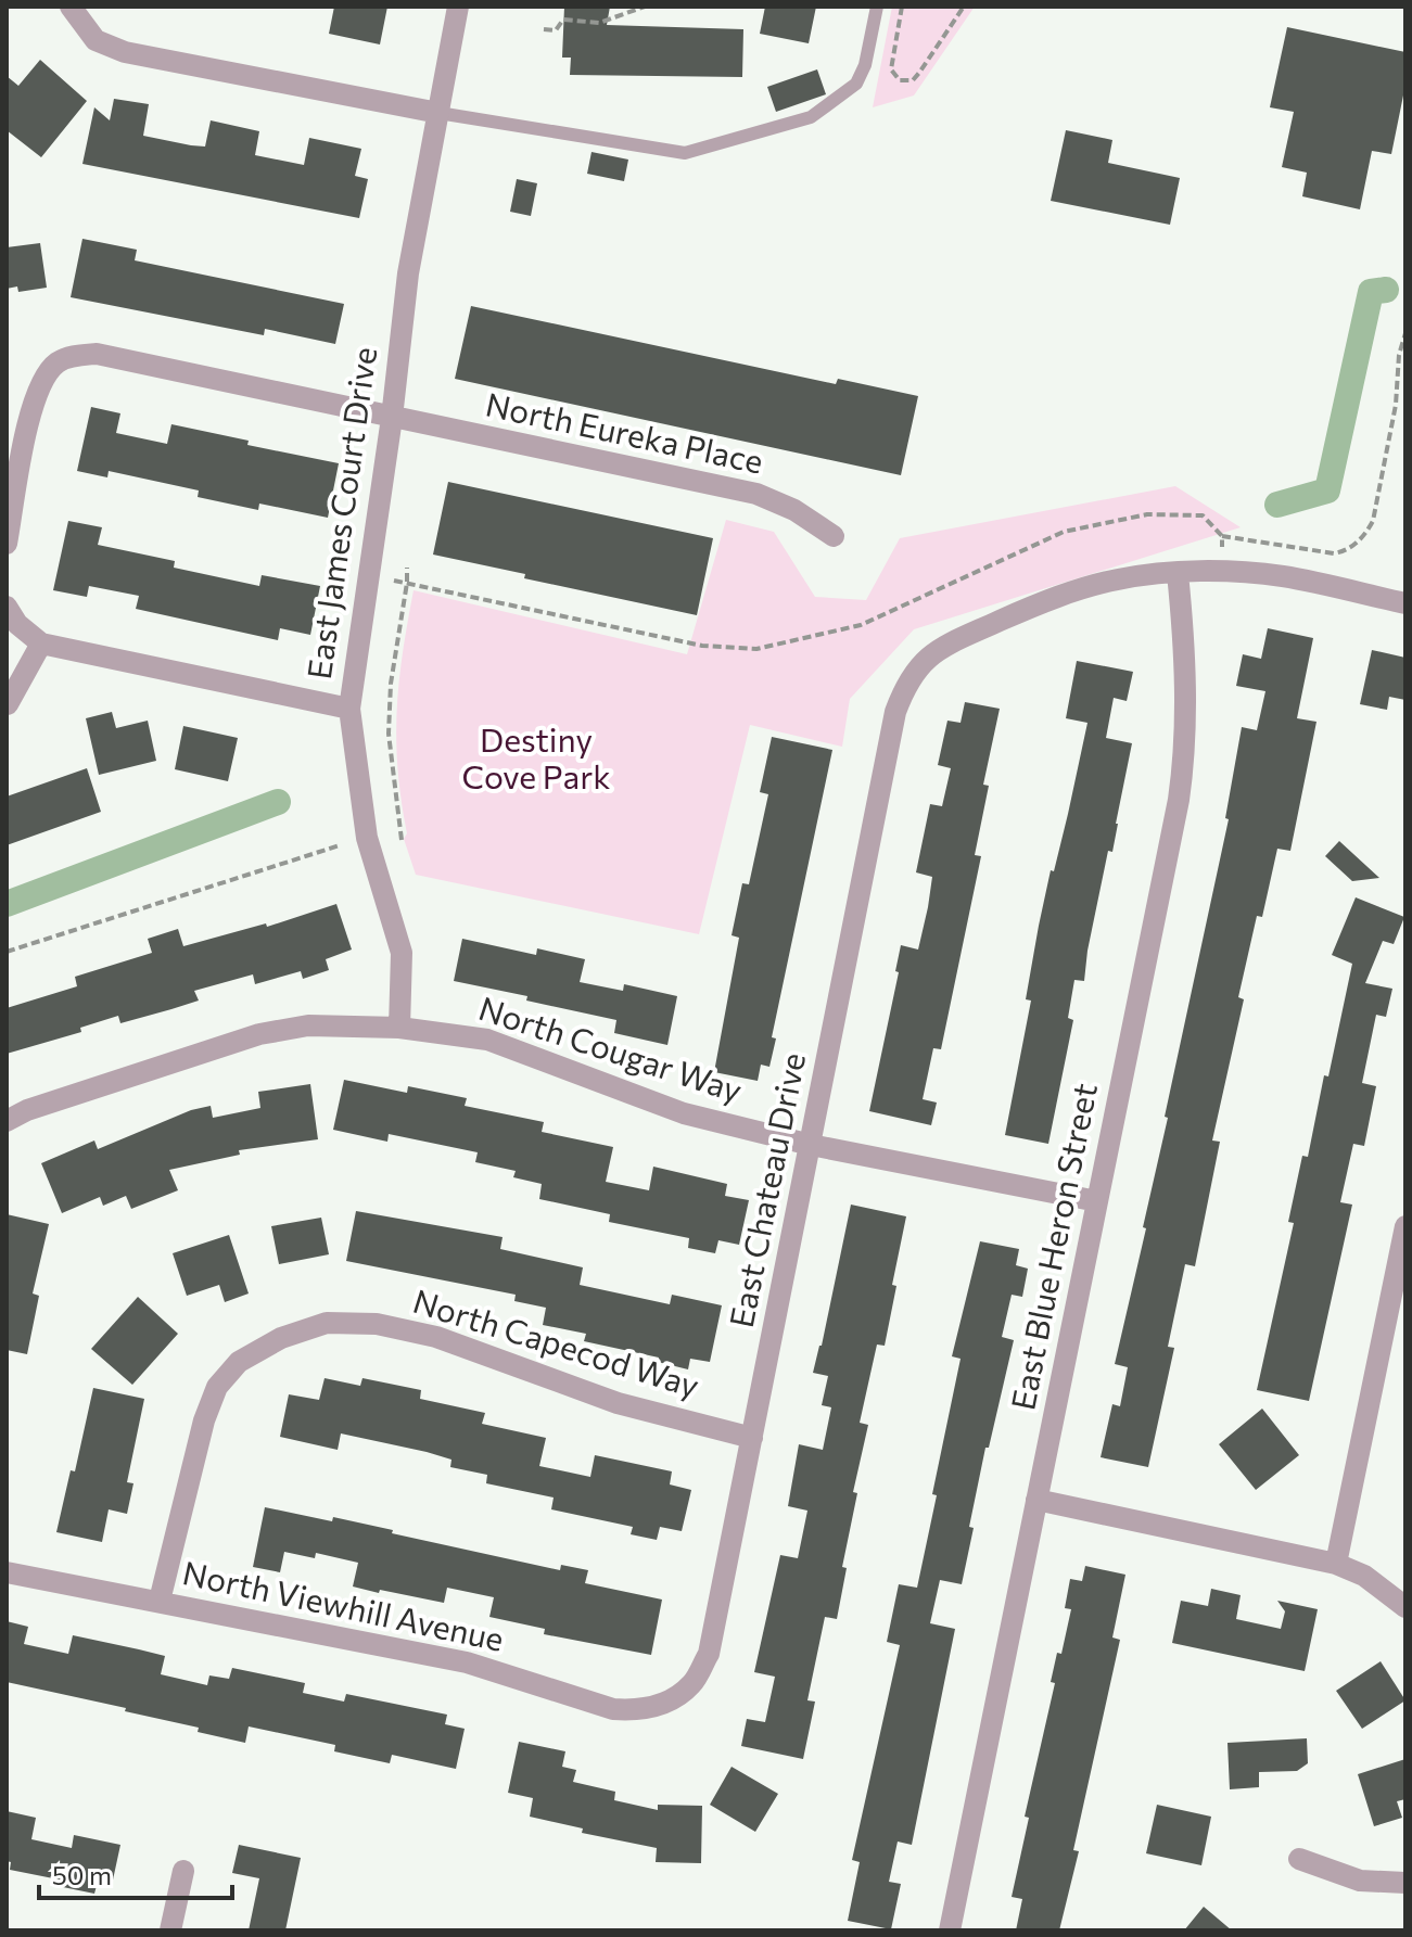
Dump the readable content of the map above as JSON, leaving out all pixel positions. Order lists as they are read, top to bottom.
{
  "streets": {
    "street": [
      "North Eureka Place",
      "East James Court Drive",
      "North Cougar Way",
      "East Chateau Drive",
      "East Blue Heron Street",
      "North Capecod Way",
      "North Viewhill Avenue"
    ]
  },
  "crossings": [
    ["North Eureka Place", "East James Court Drive"],
    ["East James Court Drive", "North Cougar Way"],
    ["North Cougar Way", "East Chateau Drive"],
    ["North Cougar Way", "East Blue Heron Street"],
    ["East Chateau Drive", "East Blue Heron Street"],
    ["East Chateau Drive", "North Capecod Way"],
    ["East Chateau Drive", "North Viewhill Avenue"],
    ["North Capecod Way", "North Viewhill Avenue"]
  ],
  "parks": ["Destiny Cove Park"],
  "scale_bar": "50 m"
}
